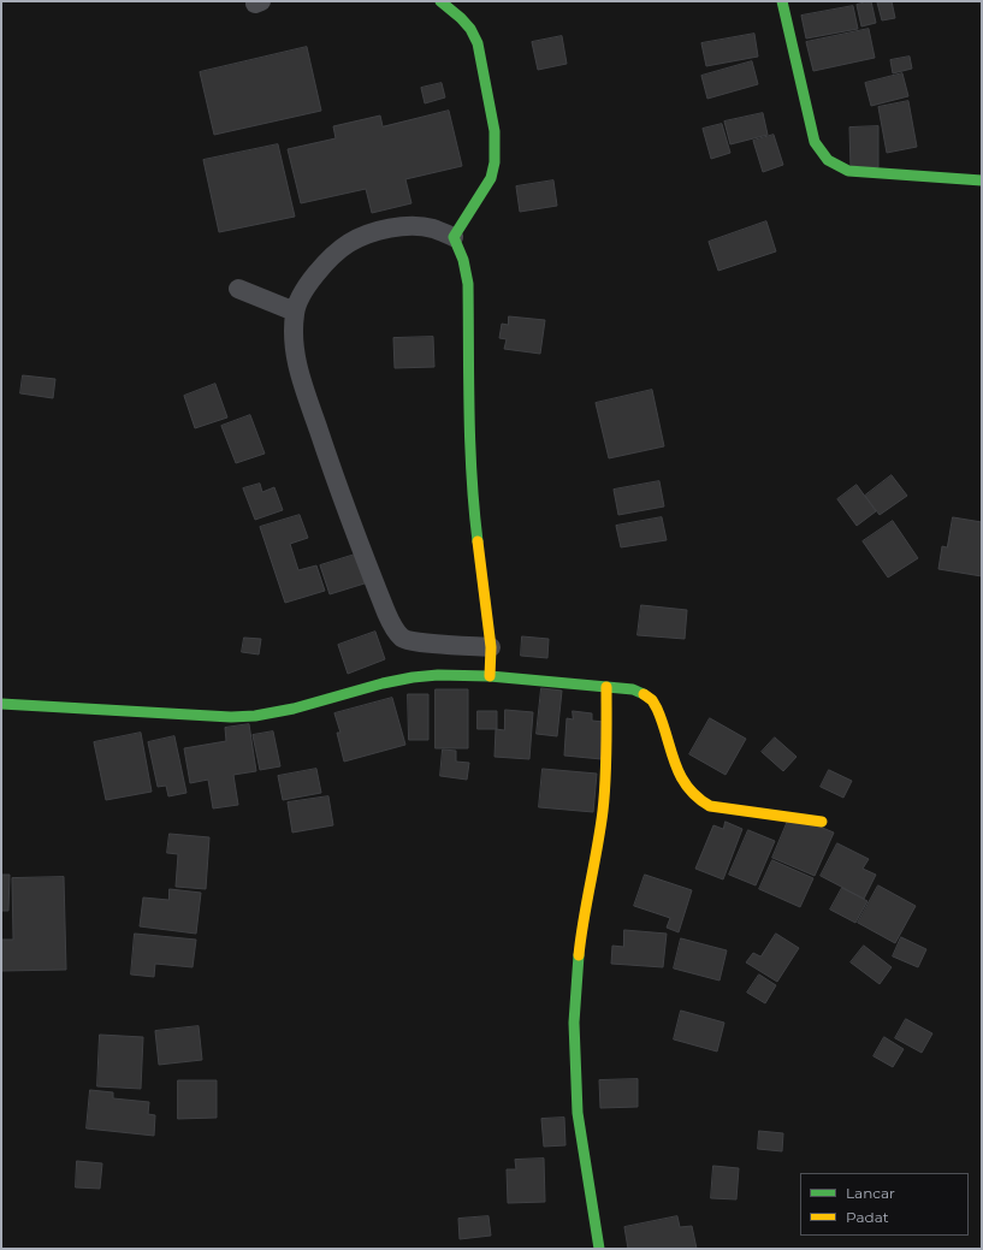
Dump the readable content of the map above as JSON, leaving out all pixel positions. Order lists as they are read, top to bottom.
{
  "legend": ["Lancar", "Padat"]
}
